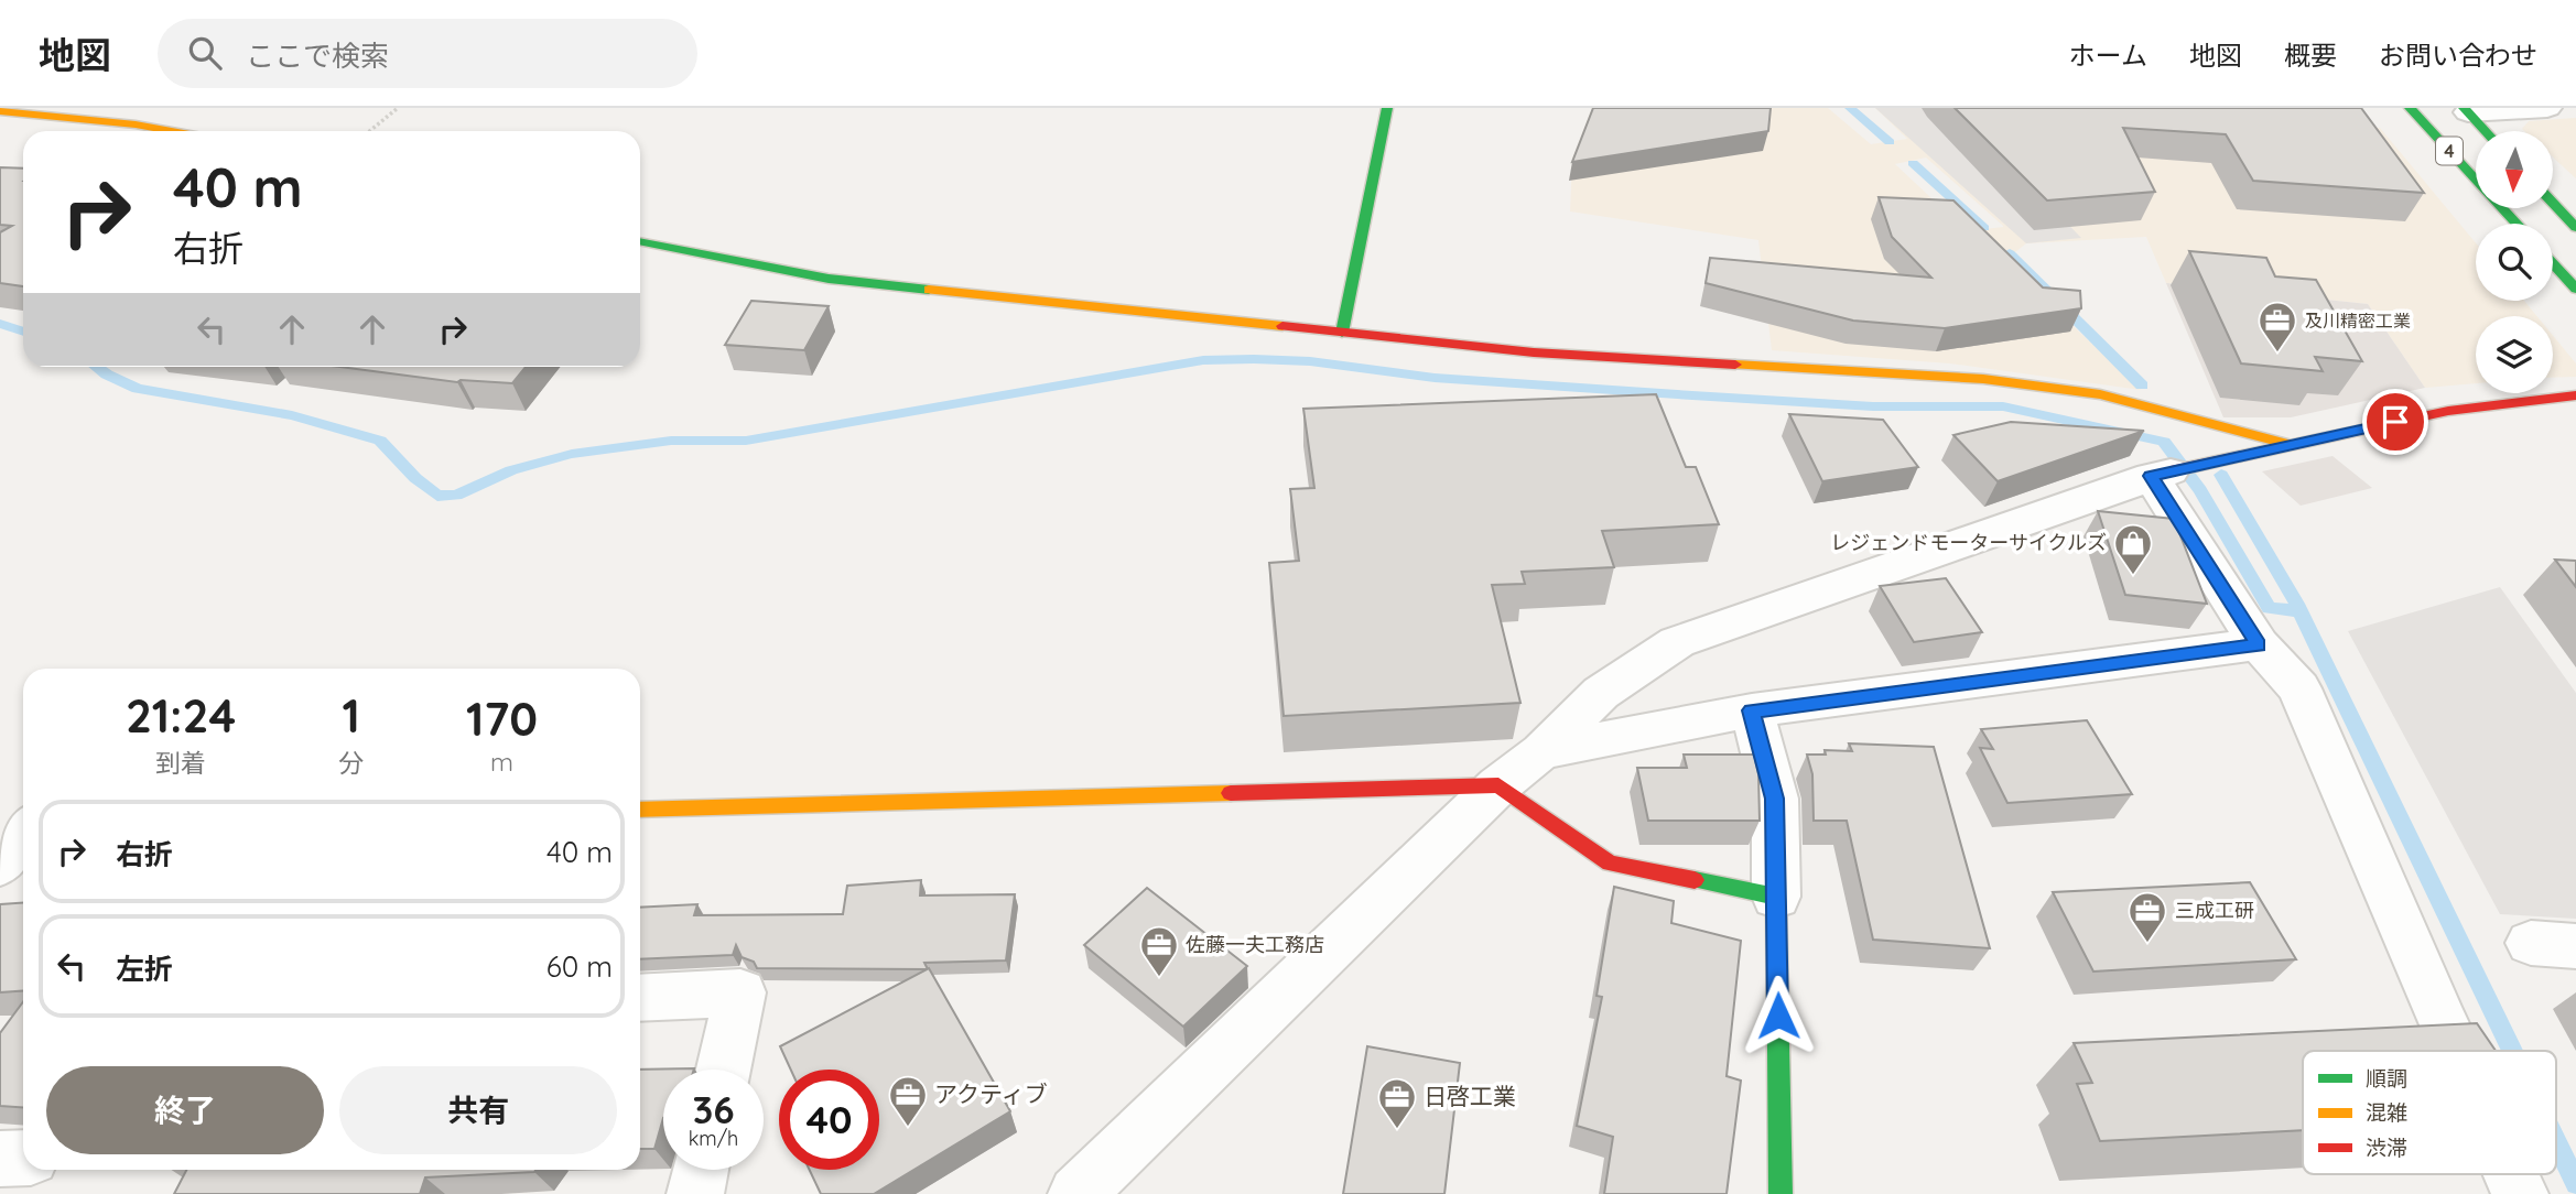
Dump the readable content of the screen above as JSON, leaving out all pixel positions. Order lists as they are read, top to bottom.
{
  "streets": {
    "main road": ["4"]
  },
  "places": {
    "office": [
      "及川精密工業",
      "三成工研",
      "佐藤一夫工務店",
      "アクティブ",
      "日啓工業"
    ],
    "shop": ["レジェンドモーターサイクルズ"]
  },
  "legend": ["順調", "混雑", "渋滞"],
  "north": "bottom",
  "page": {
    "header": "地図",
    "search": "ここで検索",
    "nav": [
      "ホーム",
      "地図",
      "概要",
      "お問い合わせ"
    ],
    "turn": ["40 m", "右折"],
    "eta": [
      "21:24",
      "到着",
      "1",
      "分",
      "170",
      "m"
    ],
    "list": [
      {
        "name": "右折",
        "value": "40 m"
      },
      {
        "name": "左折",
        "value": "60 m"
      }
    ],
    "buttons": ["終了", "共有"],
    "speed": "36 km/h",
    "limit": "40"
  }
}
